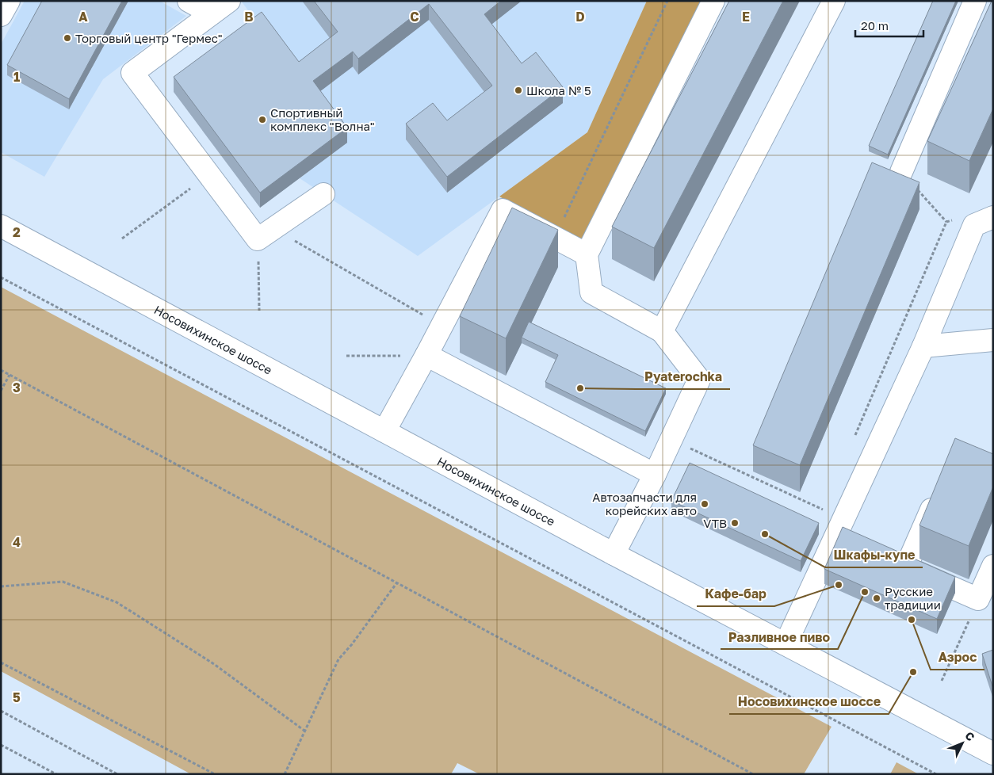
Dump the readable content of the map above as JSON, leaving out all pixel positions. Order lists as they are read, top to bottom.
{
  "streets": {
    "main road": ["Носовихинское шоссе"]
  },
  "places": [
    "Торговый центр \"Гермес\"",
    "Школа № 5",
    "Спортивный комплекс \"Волна\"",
    "Pyaterochka",
    "Автозапчасти для корейских авто",
    "VTB",
    "Шкафы-купе",
    "Кафе-бар",
    "Разливное пиво",
    "Русские традиции",
    "Азрос",
    "Носовихинское шоссе"
  ],
  "scale_bar": "20 m",
  "north": "top right",
  "grid": {
    "columns": [
      "A",
      "B",
      "C",
      "D",
      "E"
    ],
    "rows": [
      "1",
      "2",
      "3",
      "4",
      "5"
    ]
  }
}
